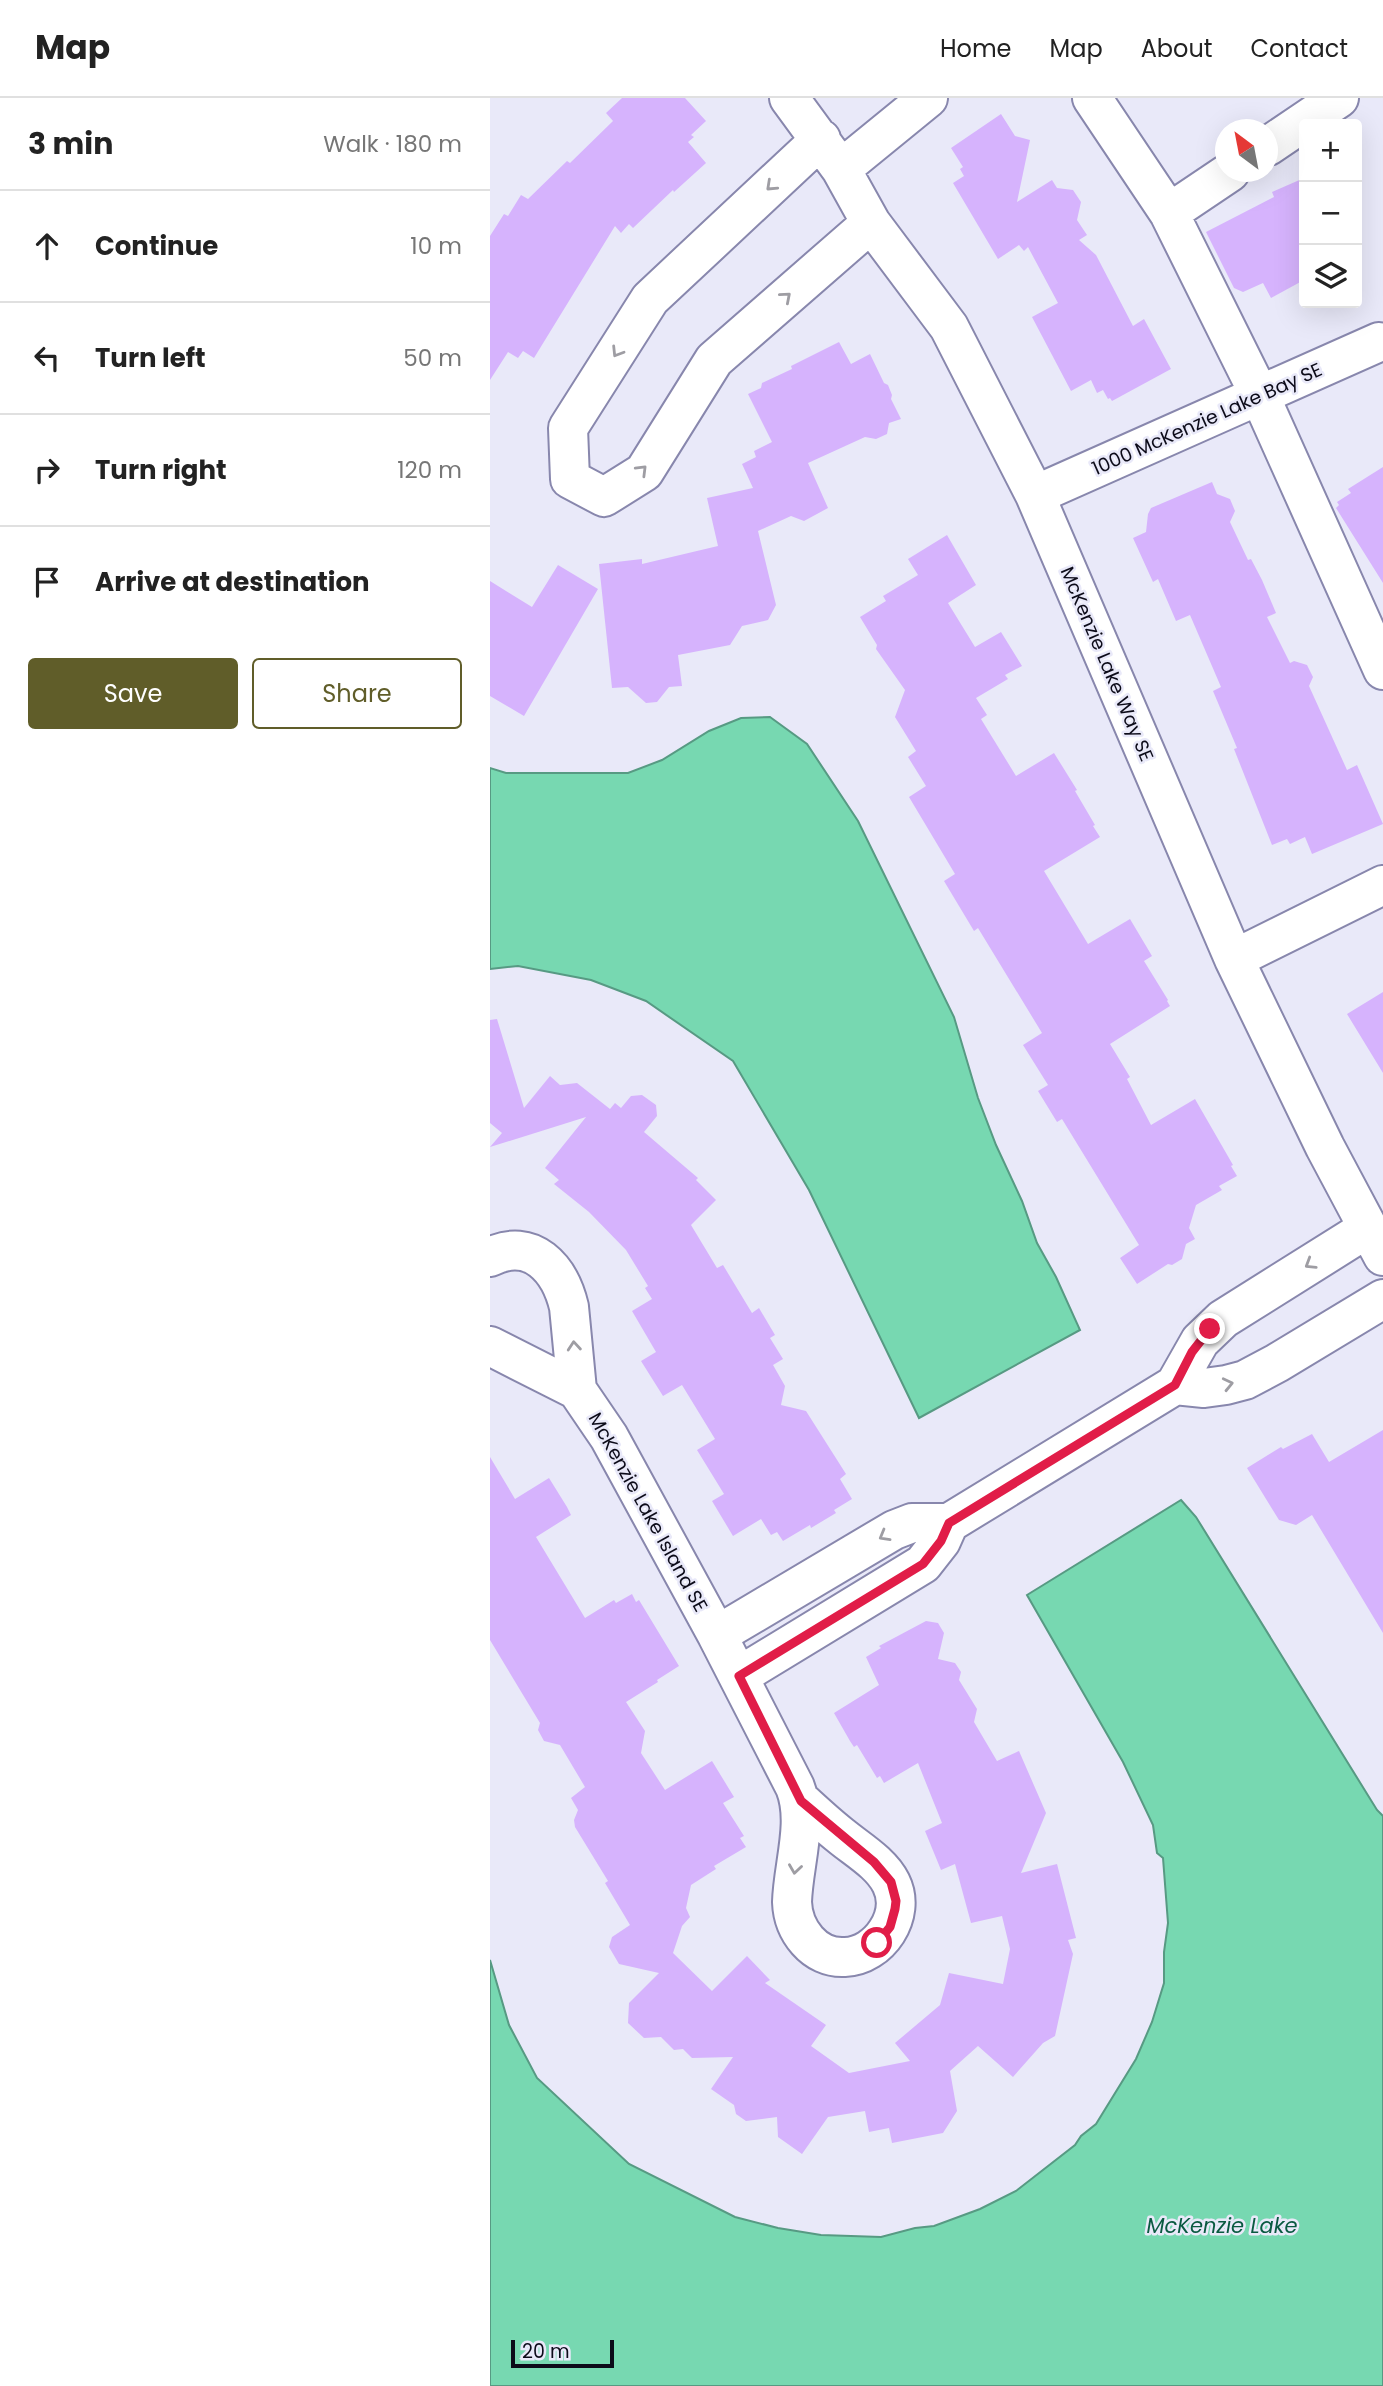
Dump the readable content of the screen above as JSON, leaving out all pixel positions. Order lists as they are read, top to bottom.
{
  "streets": {
    "street": ["1000 McKenzie Lake Bay SE", "McKenzie Lake Way SE", "McKenzie Lake Island SE"]
  },
  "crossings": [
    ["1000 McKenzie Lake Bay SE", "McKenzie Lake Way SE"],
    ["McKenzie Lake Way SE", "McKenzie Lake Island SE"]
  ],
  "water": ["McKenzie Lake"],
  "scale_bar": "20 m",
  "north": "top left",
  "page": {
    "header": "Map",
    "nav": [
      "Home",
      "Map",
      "About",
      "Contact"
    ],
    "heading": ["3 min", "Walk · 180 m"],
    "map_buttons": ["+", "−"],
    "list": [
      ["Continue", "10 m"],
      ["Turn left", "50 m"],
      ["Turn right", "120 m"],
      "Arrive at destination"
    ],
    "buttons": ["Save", "Share"],
    "scale": "20 m"
  }
}
